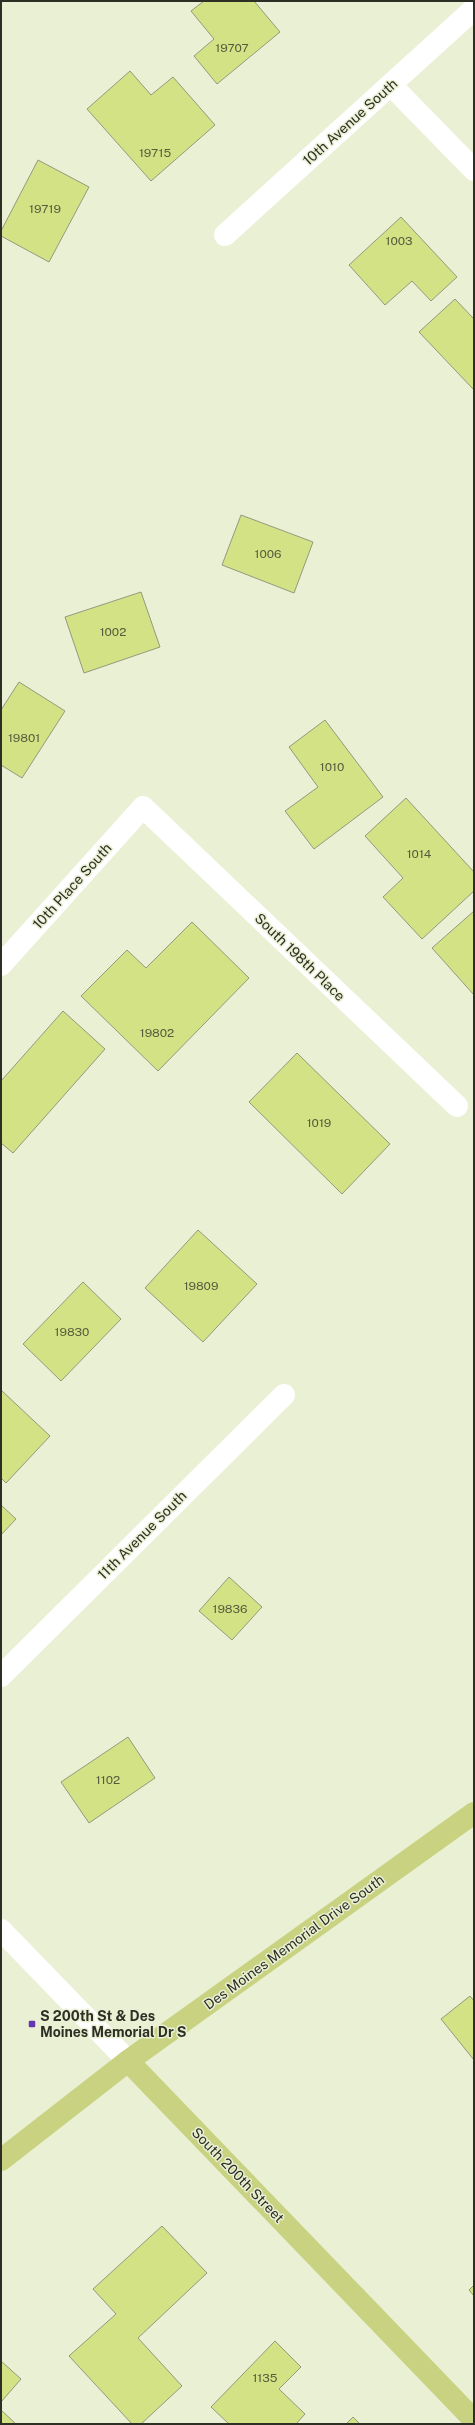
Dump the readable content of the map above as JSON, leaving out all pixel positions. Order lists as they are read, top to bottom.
{
  "streets": {
    "main road": ["Des Moines Memorial Drive South", "South 200th Street"],
    "street": [
      "10th Avenue South",
      "10th Place South",
      "South 198th Place",
      "11th Avenue South"
    ]
  },
  "crossings": [
    ["10th Place South", "South 198th Place"],
    ["Des Moines Memorial Drive South", "South 200th Street"]
  ],
  "places": {
    "transit": ["S 200th St & Des Moines Memorial Dr S"]
  },
  "house_numbers": [
    "19707",
    "19715",
    "19719",
    "1003",
    "1006",
    "1002",
    "19801",
    "1010",
    "1014",
    "19802",
    "1019",
    "19809",
    "19830",
    "19836",
    "1102",
    "1135"
  ]
}
